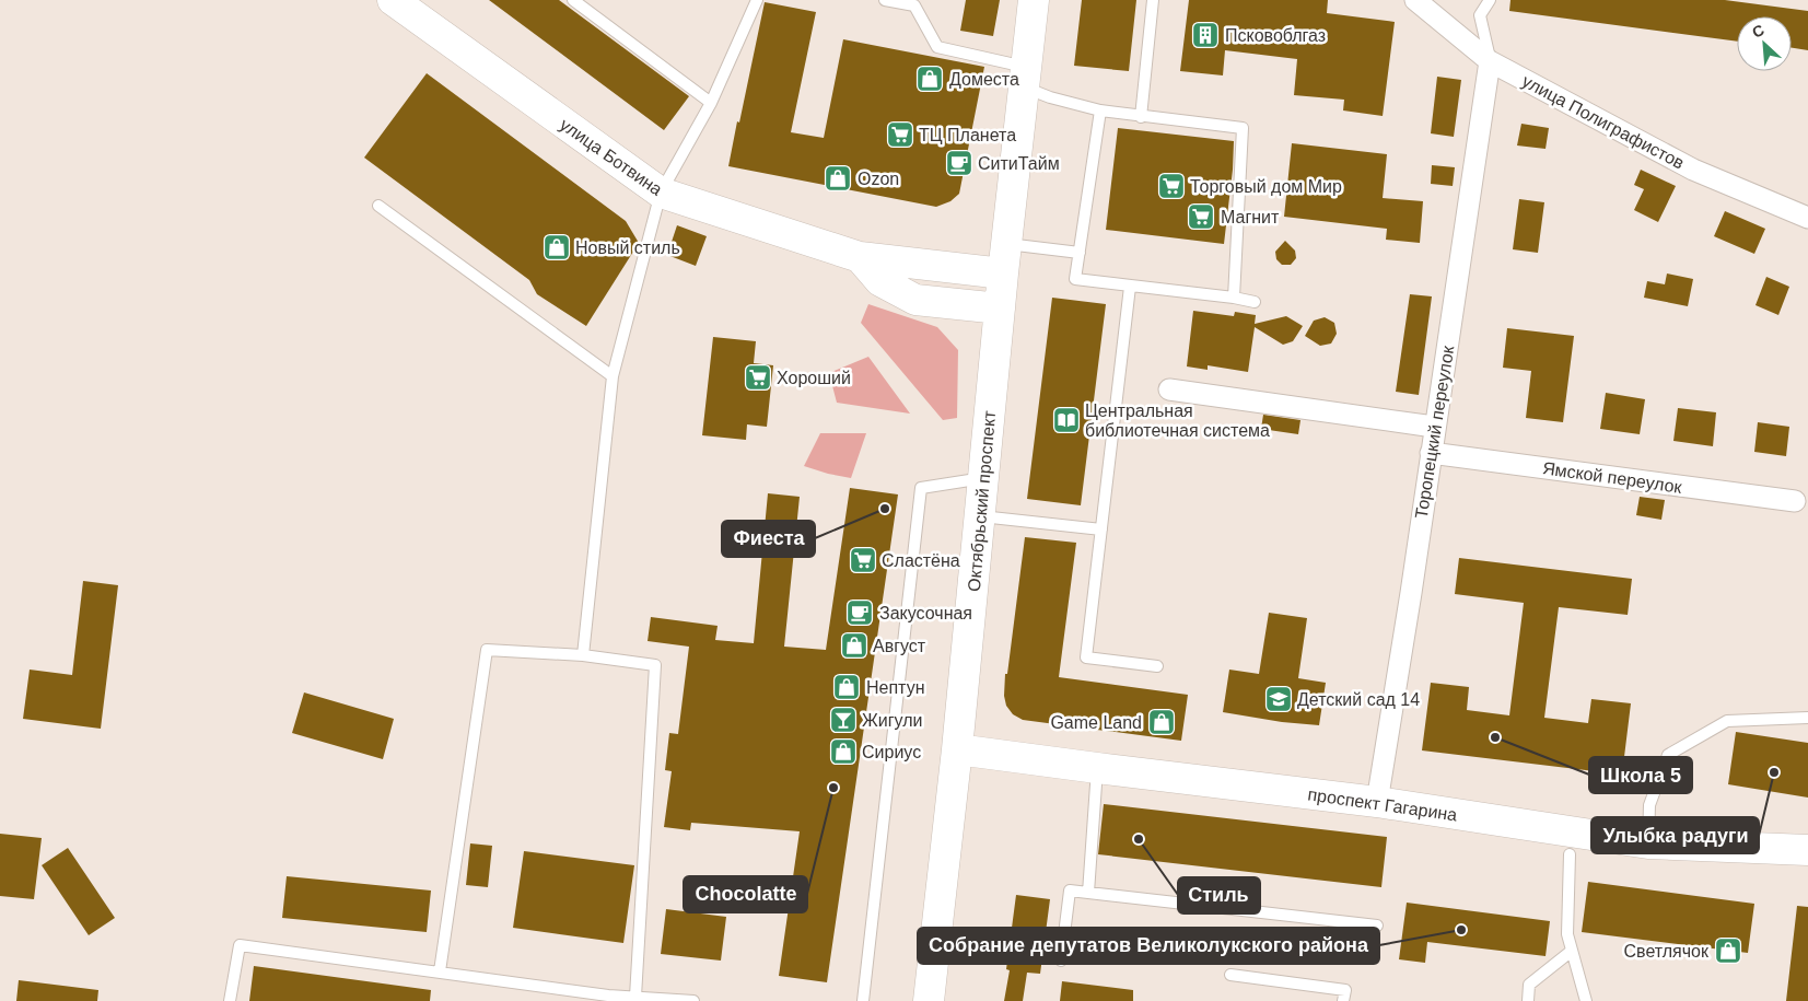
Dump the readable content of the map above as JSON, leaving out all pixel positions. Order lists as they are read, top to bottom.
{
  "streets": {
    "main road": ["улица Ботвина", "Октябрьский проспект", "проспект Гагарина"],
    "street": ["улица Полиграфистов", "Торопецкий переулок", "Ямской переулок"]
  },
  "crossings": [
    ["улица Полиграфистов", "Торопецкий переулок"],
    ["улица Ботвина", "Октябрьский проспект"],
    ["Торопецкий переулок", "Ямской переулок"],
    ["Торопецкий переулок", "проспект Гагарина"],
    ["Октябрьский проспект", "проспект Гагарина"]
  ],
  "places": {
    "building": ["Псковоблгаз"],
    "shop": [
      "Доместа",
      "Ozon",
      "Новый стиль",
      "Август",
      "Нептун",
      "Game Land",
      "Сириус",
      "Светлячок"
    ],
    "supermarket": [
      "ТЦ Планета",
      "Торговый дом Мир",
      "Магнит",
      "Хороший",
      "Сластёна"
    ],
    "cafe": ["СитиТайм", "Закусочная"],
    "library": ["Центральная библиотечная система"],
    "other": [
      "Фиеста",
      "Школа 5",
      "Улыбка радуги",
      "Chocolatte",
      "Стиль",
      "Собрание депутатов Великолукского района"
    ],
    "school or university": ["Детский сад 14"],
    "bar": ["Жигули"]
  },
  "north": "top left"
}
